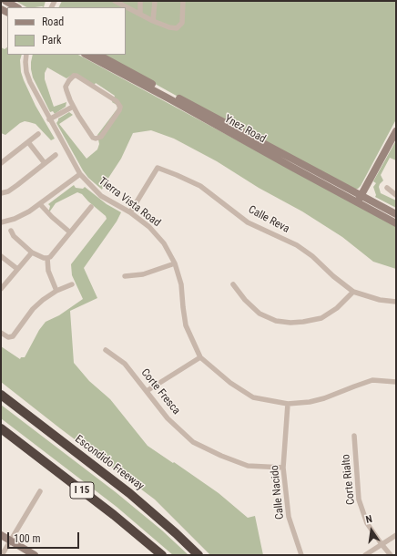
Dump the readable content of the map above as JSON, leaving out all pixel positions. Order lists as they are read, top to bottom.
{
  "streets": {
    "highway": ["Escondido Freeway", "I 15"],
    "main road": ["Ynez Road"],
    "street": [
      "Tierra Vista Road",
      "Calle Reva",
      "Corte Fresca",
      "Corte Rialto",
      "Calle Nacido"
    ]
  },
  "crossings": [
    ["Tierra Vista Road", "Calle Reva"],
    ["Tierra Vista Road", "Calle Nacido"],
    ["Corte Fresca", "Calle Nacido"]
  ],
  "legend": ["Road", "Park"],
  "scale_bar": "100 m",
  "north": "top"
}
